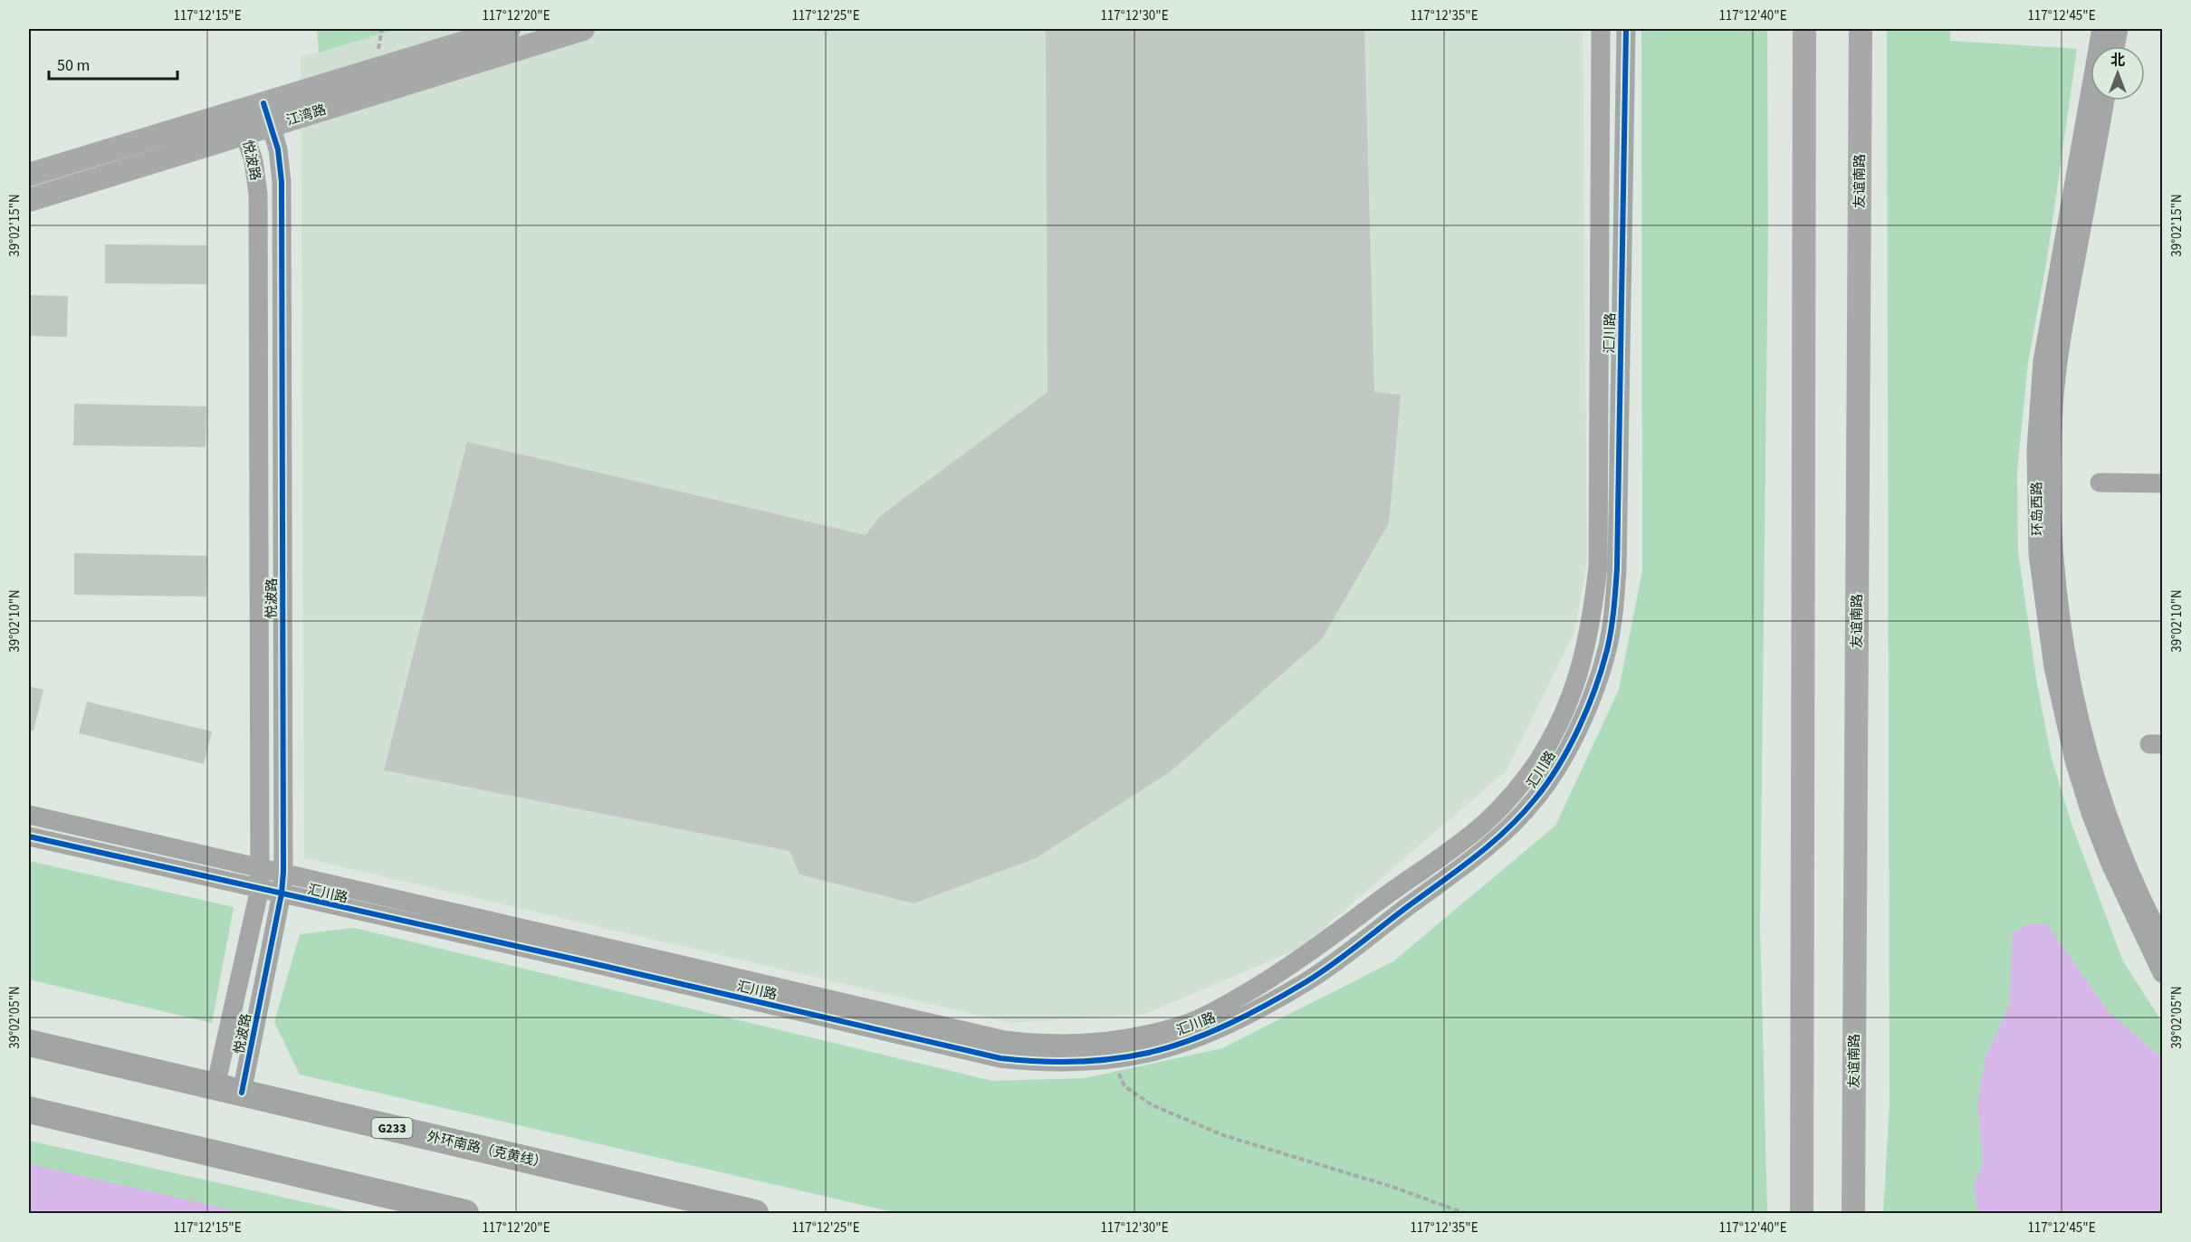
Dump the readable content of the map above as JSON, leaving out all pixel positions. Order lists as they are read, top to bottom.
{
  "streets": {
    "highway": ["G233", "外环南路（克黄线）"],
    "main road": ["江湾路", "友谊南路"],
    "street": ["悦波路", "汇川路", "环岛西路"]
  },
  "crossings": [
    ["江湾路", "悦波路"],
    ["悦波路", "汇川路"],
    ["悦波路", "外环南路（克黄线）"]
  ],
  "scale_bar": "50 m",
  "north": "top",
  "coordinates": [
    "117°12'15\"E",
    "117°12'20\"E",
    "117°12'25\"E",
    "117°12'30\"E",
    "117°12'35\"E",
    "117°12'40\"E",
    "117°12'45\"E",
    "39°02'15\"N",
    "39°02'10\"N",
    "39°02'05\"N"
  ]
}
